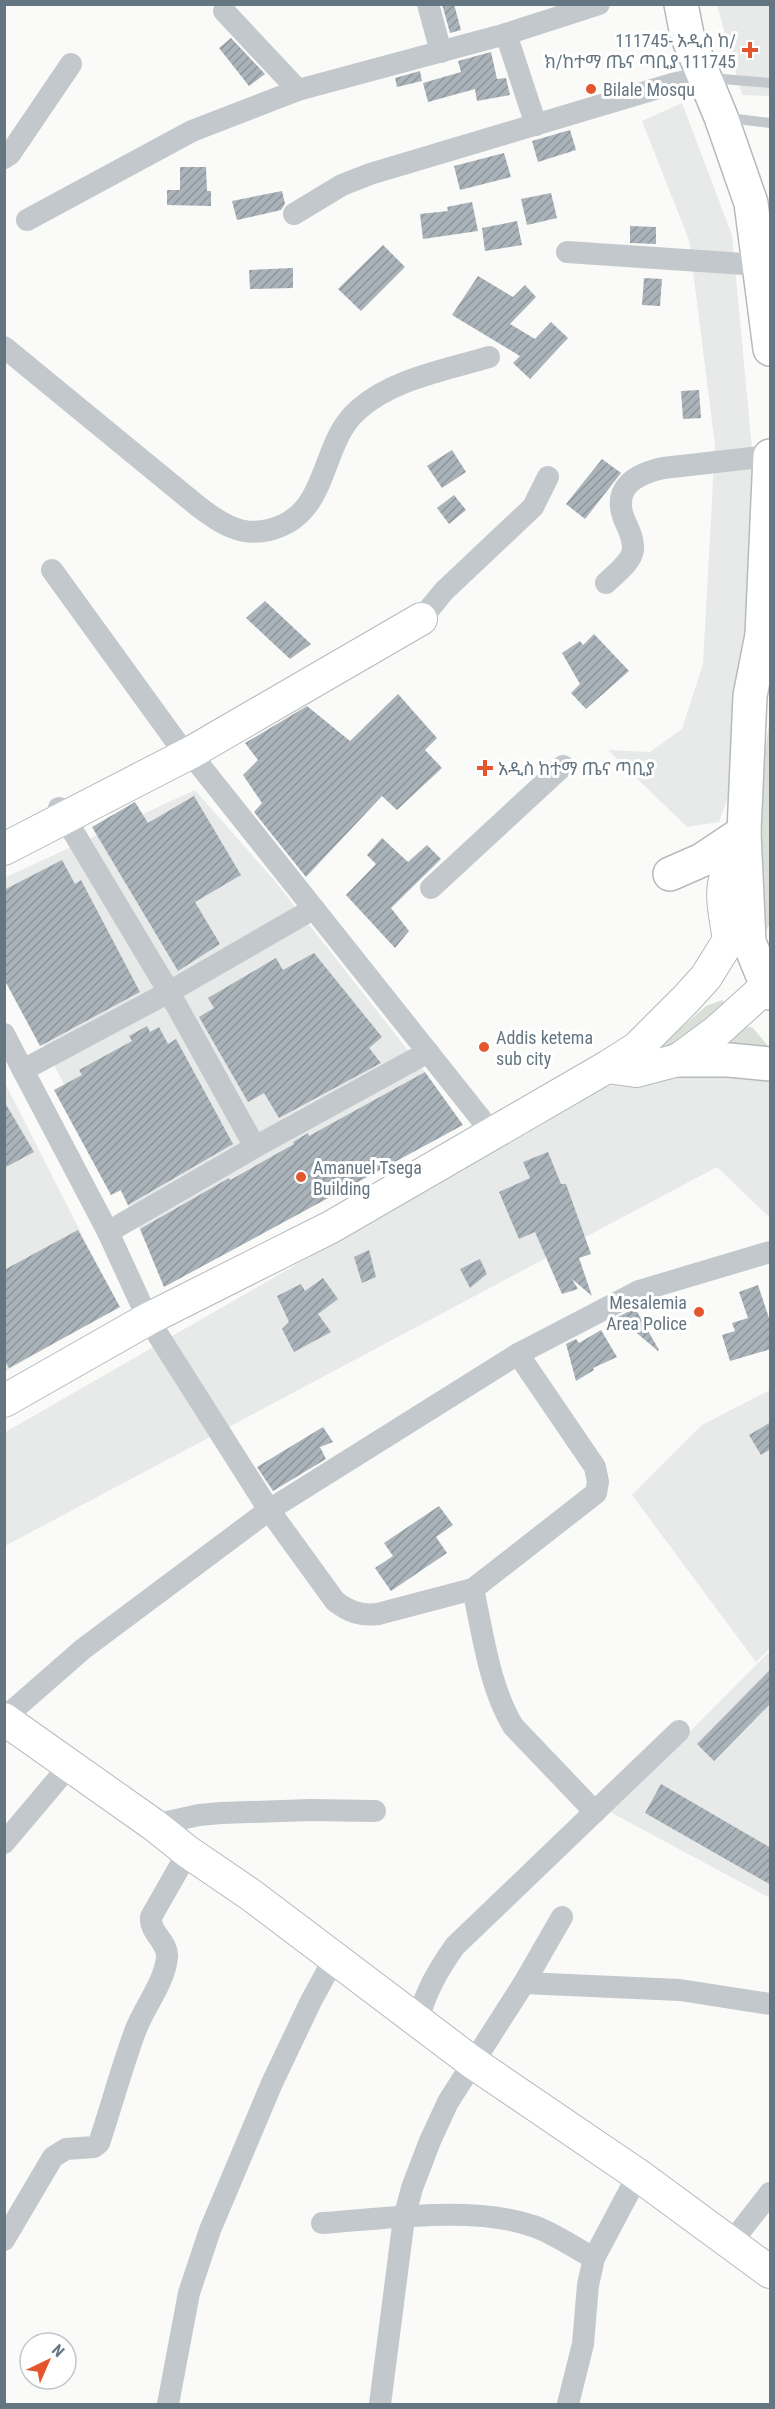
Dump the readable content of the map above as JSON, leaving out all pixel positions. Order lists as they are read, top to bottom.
{
  "places": {
    "health": ["111745- አዲስ ከ/ ክ/ከተማ ጤና ጣቢያ 111745", "አዲስ ከተማ ጤና ጣቢያ"],
    "other": [
      "Bilale Mosqu",
      "Addis ketema sub city",
      "Amanuel Tsega Building",
      "Mesalemia Area Police"
    ]
  },
  "north": "top right"
}
